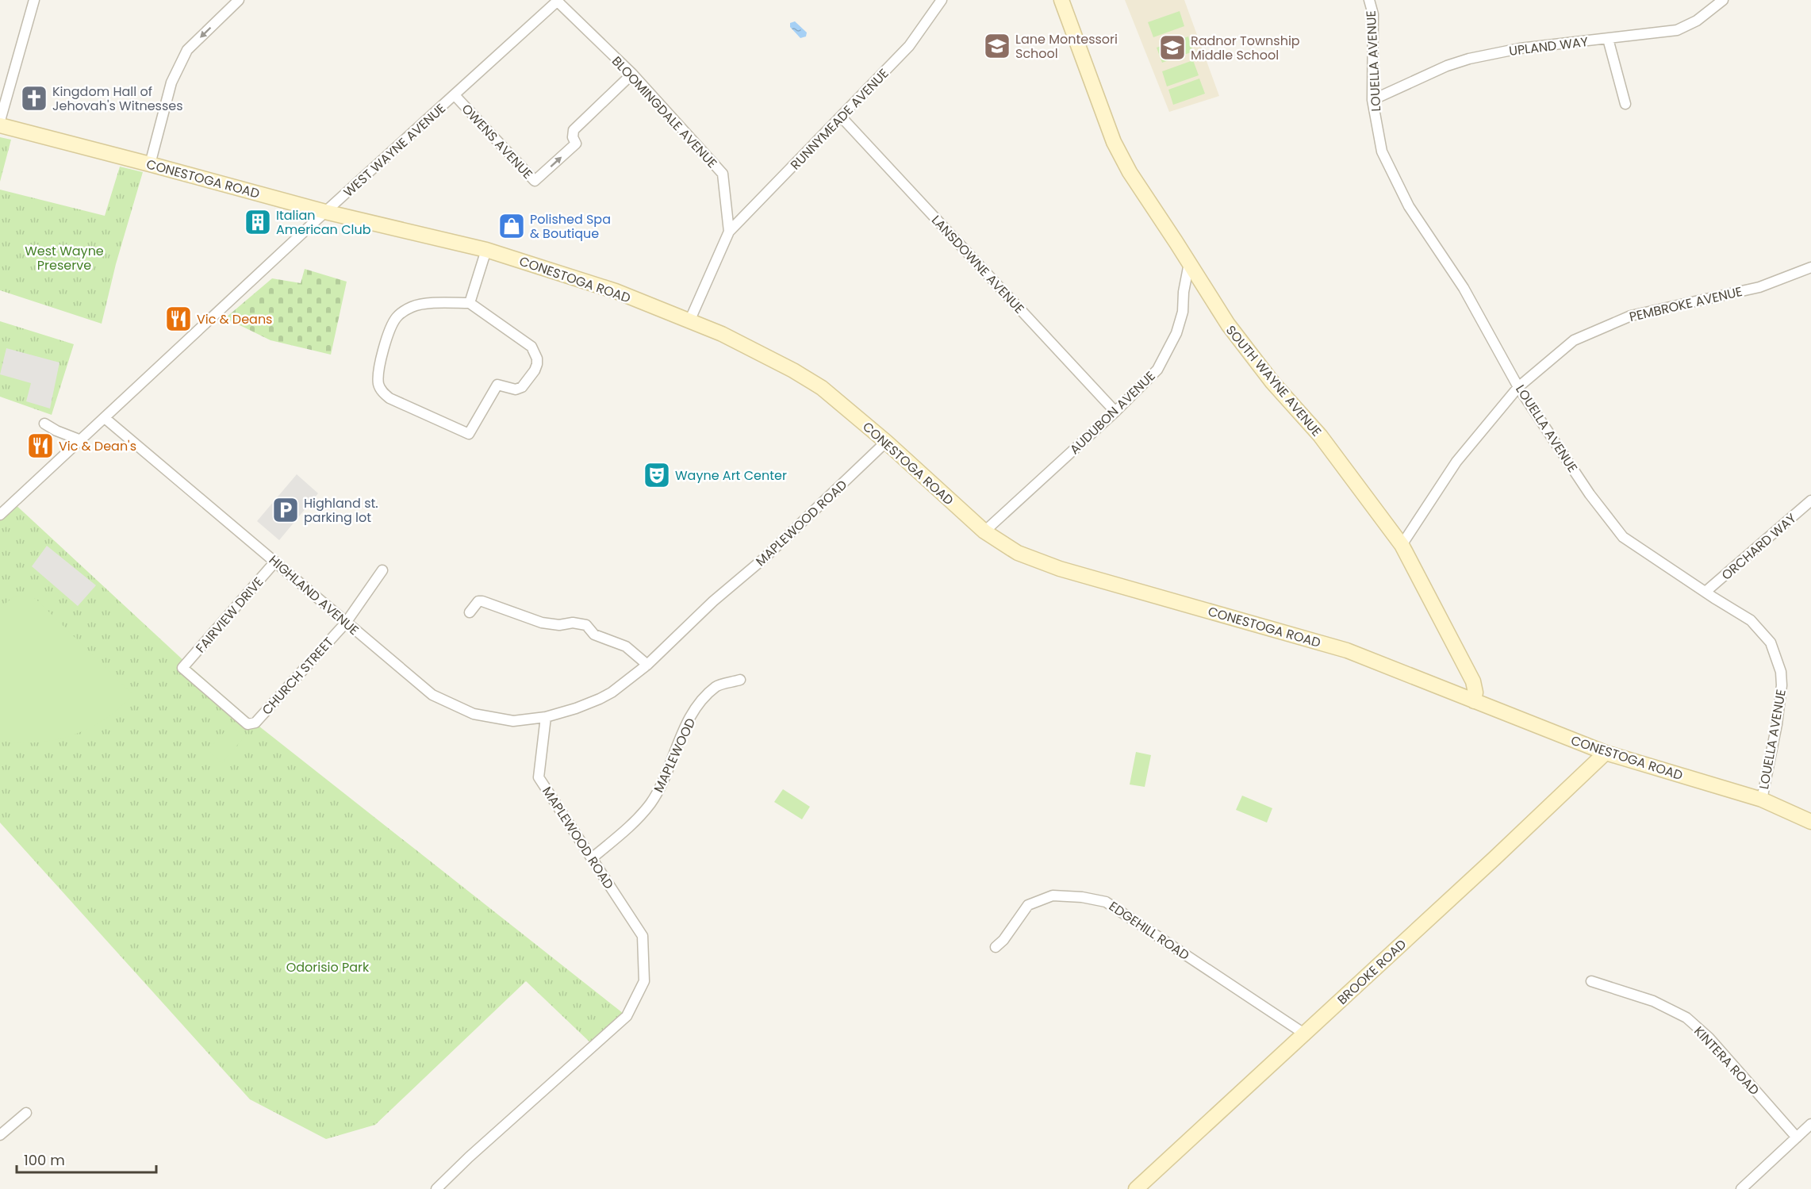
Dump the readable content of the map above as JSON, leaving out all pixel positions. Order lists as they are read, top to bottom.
{
  "streets": {
    "main road": ["CONESTOGA ROAD", "SOUTH WAYNE AVENUE", "BROOKE ROAD"],
    "street": [
      "UPLAND WAY",
      "LOUELLA AVENUE",
      "BLOOMINGDALE AVENUE",
      "RUNNYMEADE AVENUE",
      "OWENS AVENUE",
      "WEST WAYNE AVENUE",
      "LANSDOWNE AVENUE",
      "PEMBROKE AVENUE",
      "AUDUBON AVENUE",
      "MAPLEWOOD ROAD",
      "ORCHARD WAY",
      "HIGHLAND AVENUE",
      "FAIRVIEW DRIVE",
      "CHURCH STREET",
      "MAPLEWOOD",
      "EDGEHILL ROAD",
      "KINTERA ROAD"
    ]
  },
  "crossings": [
    ["UPLAND WAY", "LOUELLA AVENUE"],
    ["LOUELLA AVENUE", "CONESTOGA ROAD"],
    ["LOUELLA AVENUE", "PEMBROKE AVENUE"],
    ["LOUELLA AVENUE", "ORCHARD WAY"],
    ["BLOOMINGDALE AVENUE", "RUNNYMEADE AVENUE"],
    ["BLOOMINGDALE AVENUE", "OWENS AVENUE"],
    ["BLOOMINGDALE AVENUE", "WEST WAYNE AVENUE"],
    ["RUNNYMEADE AVENUE", "LANSDOWNE AVENUE"],
    ["OWENS AVENUE", "WEST WAYNE AVENUE"],
    ["WEST WAYNE AVENUE", "CONESTOGA ROAD"],
    ["WEST WAYNE AVENUE", "HIGHLAND AVENUE"],
    ["CONESTOGA ROAD", "SOUTH WAYNE AVENUE"],
    ["CONESTOGA ROAD", "AUDUBON AVENUE"],
    ["CONESTOGA ROAD", "MAPLEWOOD ROAD"],
    ["CONESTOGA ROAD", "BROOKE ROAD"],
    ["LANSDOWNE AVENUE", "AUDUBON AVENUE"],
    ["PEMBROKE AVENUE", "SOUTH WAYNE AVENUE"],
    ["SOUTH WAYNE AVENUE", "AUDUBON AVENUE"],
    ["MAPLEWOOD ROAD", "HIGHLAND AVENUE"],
    ["MAPLEWOOD ROAD", "MAPLEWOOD"],
    ["HIGHLAND AVENUE", "FAIRVIEW DRIVE"],
    ["HIGHLAND AVENUE", "CHURCH STREET"],
    ["FAIRVIEW DRIVE", "CHURCH STREET"],
    ["EDGEHILL ROAD", "BROOKE ROAD"]
  ],
  "parks": ["West Wayne Preserve", "Odorisio Park"],
  "places": {
    "school or university": ["Lane Montessori School", "Radnor Township Middle School"],
    "church": ["Kingdom Hall of Jehovah's Witnesses"],
    "building": ["Italian American Club"],
    "shop": ["Polished Spa & Boutique"],
    "restaurant": ["Vic & Deans", "Vic & Dean's"],
    "theatre": ["Wayne Art Center"],
    "parking": ["Highland st. parking lot"]
  },
  "scale_bar": "100 m"
}
